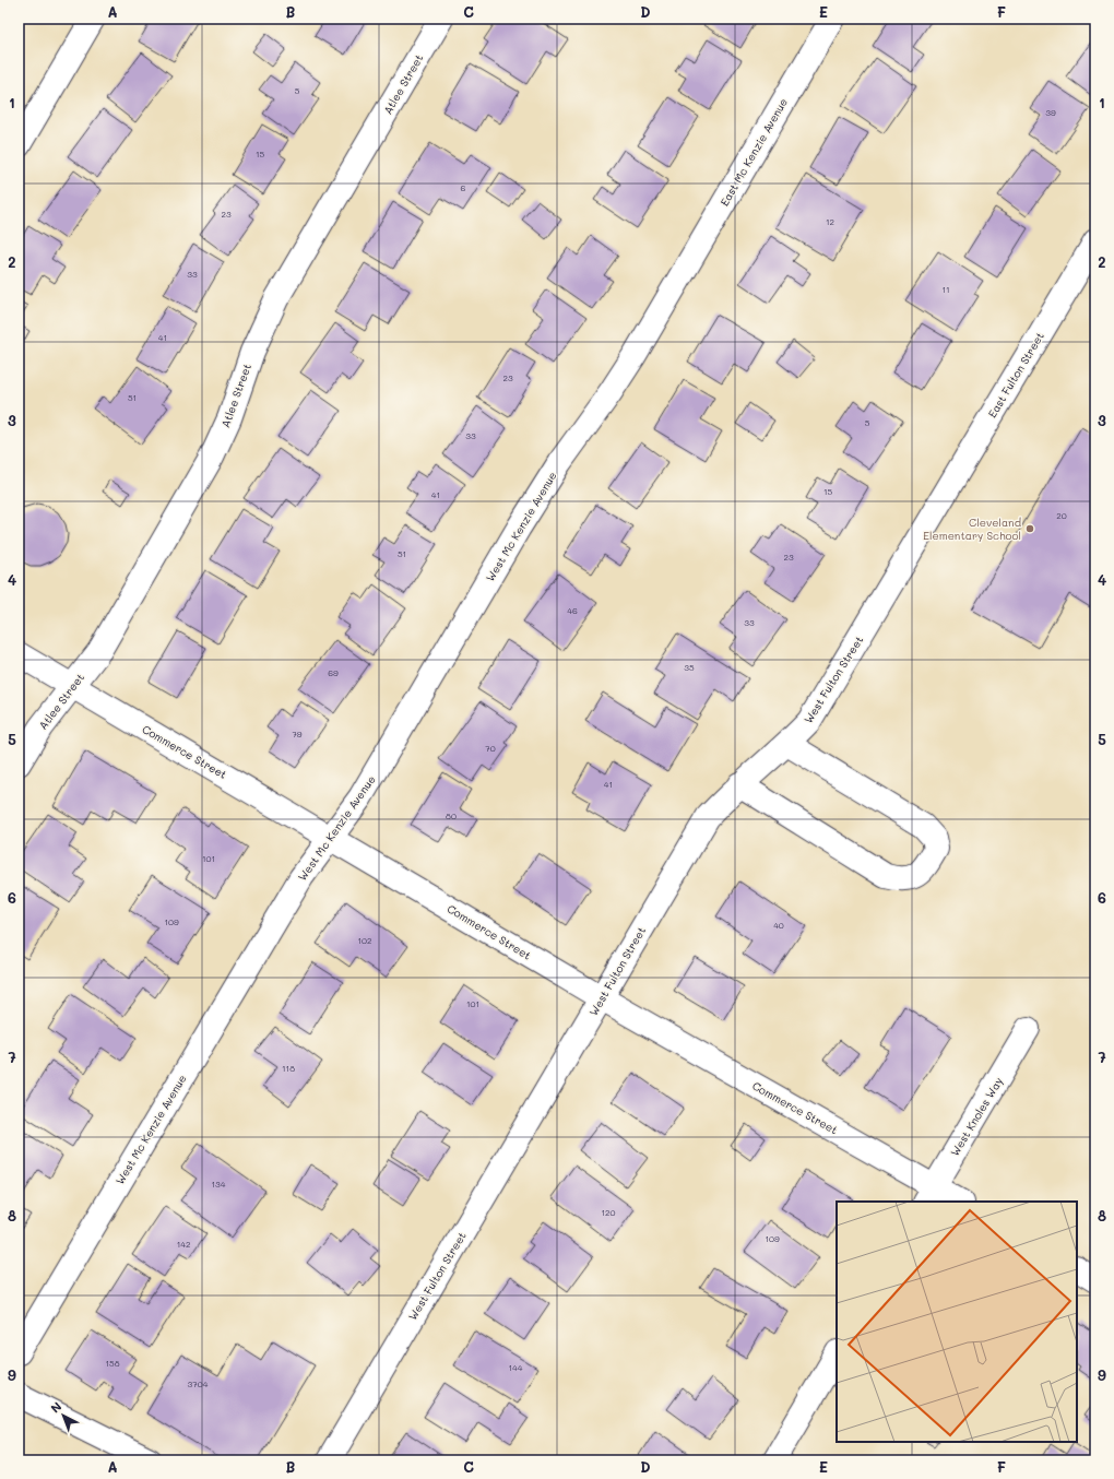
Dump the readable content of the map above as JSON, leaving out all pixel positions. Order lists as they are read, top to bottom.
{
  "streets": {
    "street": [
      "Atlee Street",
      "East Mc Kenzie Avenue",
      "East Fulton Street",
      "West Mc Kenzie Avenue",
      "West Fulton Street",
      "Commerce Street",
      "West Knoles Way"
    ]
  },
  "crossings": [
    ["Atlee Street", "Commerce Street"],
    ["East Mc Kenzie Avenue", "West Mc Kenzie Avenue"],
    ["East Fulton Street", "West Fulton Street"],
    ["West Mc Kenzie Avenue", "Commerce Street"],
    ["West Fulton Street", "Commerce Street"],
    ["Commerce Street", "West Knoles Way"]
  ],
  "places": ["Cleveland Elementary School"],
  "house_numbers": [
    "5",
    "39",
    "15",
    "6",
    "23",
    "12",
    "33",
    "11",
    "41",
    "23",
    "51",
    "5",
    "33",
    "15",
    "41",
    "20",
    "51",
    "23",
    "46",
    "33",
    "35",
    "69",
    "79",
    "70",
    "41",
    "80",
    "101",
    "109",
    "40",
    "102",
    "101",
    "118",
    "134",
    "120",
    "109",
    "142",
    "158",
    "144",
    "3704"
  ],
  "north": "top left",
  "grid": {
    "columns": [
      "A",
      "B",
      "C",
      "D",
      "E",
      "F"
    ],
    "rows": [
      "1",
      "2",
      "3",
      "4",
      "5",
      "6",
      "7",
      "8",
      "9"
    ]
  }
}
